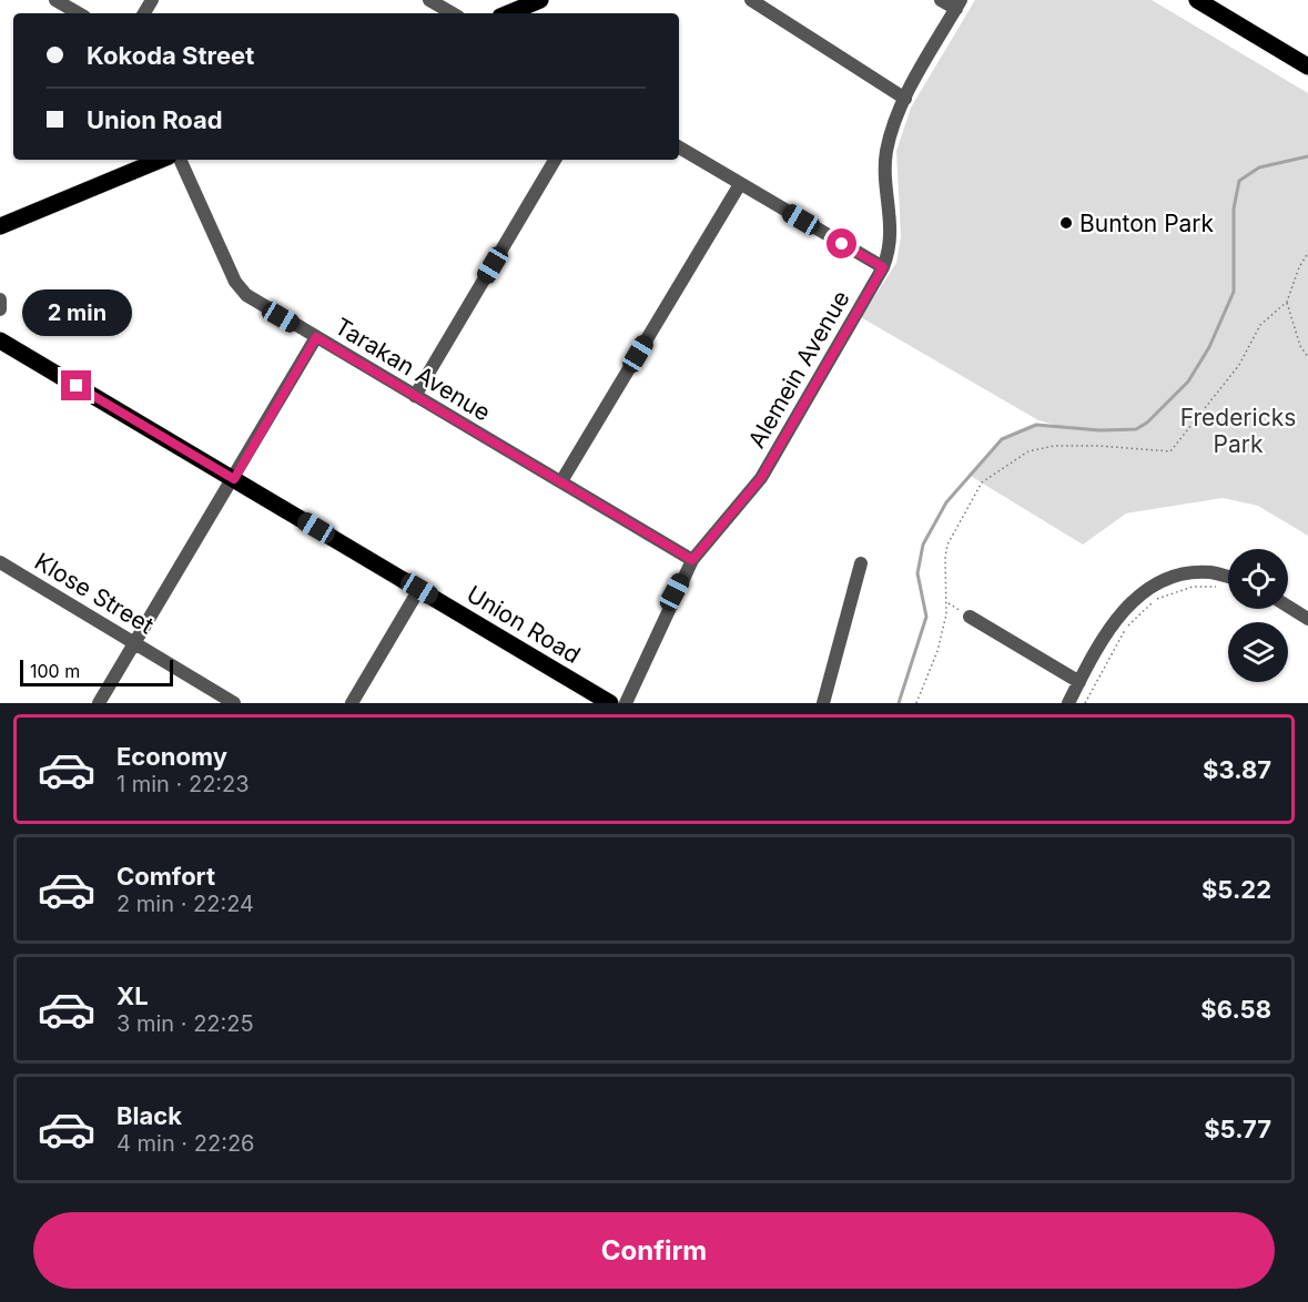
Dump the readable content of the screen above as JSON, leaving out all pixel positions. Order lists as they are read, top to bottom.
{
  "streets": {
    "main road": ["Union Road"],
    "street": ["Tarakan Avenue", "Alemein Avenue", "Klose Street"]
  },
  "crossings": [
    ["Tarakan Avenue", "Alemein Avenue"]
  ],
  "parks": ["Fredericks Park"],
  "places": ["Bunton Park"],
  "scale_bar": "100 m",
  "page": {
    "banner": ["Kokoda Street", "Union Road"],
    "bubble": "2 min",
    "scale": "100 m",
    "list": [
      {
        "name": "Economy",
        "note": "1 min · 22:23",
        "value": "$3.87"
      },
      {
        "name": "Comfort",
        "note": "2 min · 22:24",
        "value": "$5.22"
      },
      {
        "name": "XL",
        "note": "3 min · 22:25",
        "value": "$6.58"
      },
      {
        "name": "Black",
        "note": "4 min · 22:26",
        "value": "$5.77"
      }
    ],
    "buttons": "Confirm"
  }
}
